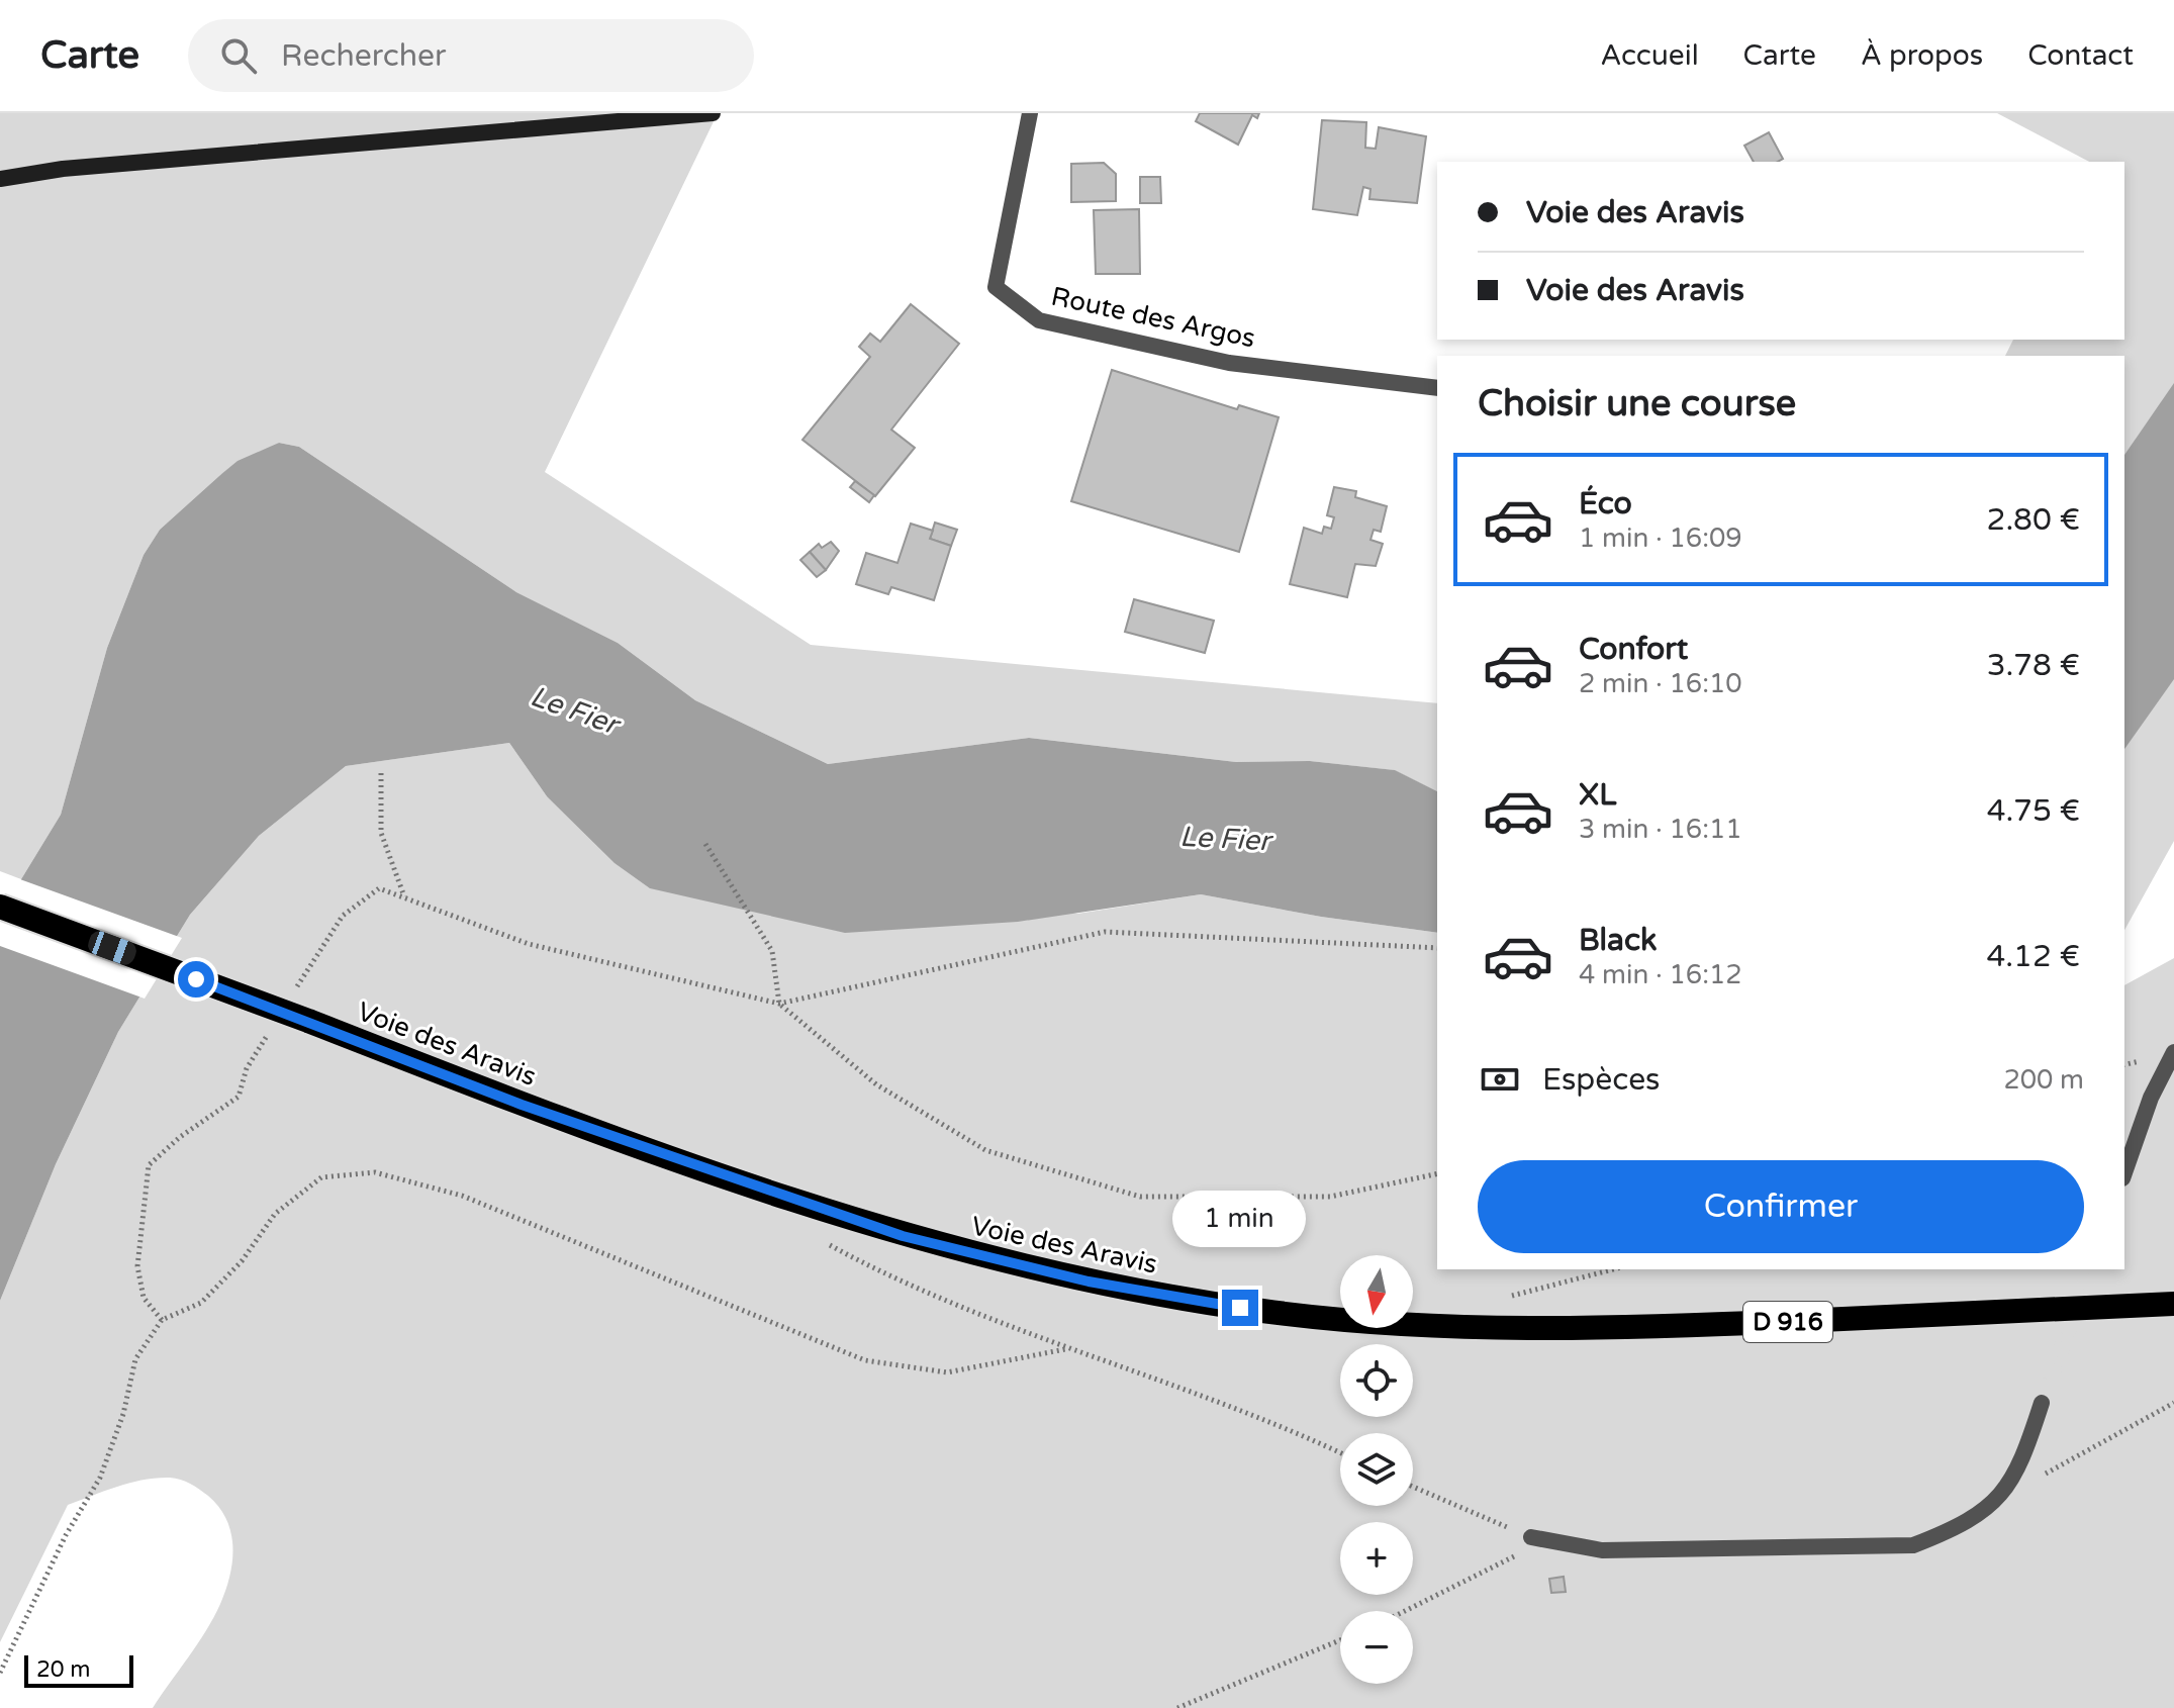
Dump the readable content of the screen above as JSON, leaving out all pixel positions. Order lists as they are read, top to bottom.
{
  "streets": {
    "highway": ["Voie des Aravis", "D 916"],
    "street": ["Route des Argos"]
  },
  "water": ["Le Fier"],
  "scale_bar": "20 m",
  "north": "bottom",
  "page": {
    "header": "Carte",
    "search": "Rechercher",
    "nav": [
      "Accueil",
      "Carte",
      "À propos",
      "Contact"
    ],
    "banner": ["Voie des Aravis", "Voie des Aravis"],
    "heading": "Choisir une course",
    "list": [
      {
        "name": "Éco",
        "note": "1 min · 16:09",
        "value": "2.80 €"
      },
      {
        "name": "Confort",
        "note": "2 min · 16:10",
        "value": "3.78 €"
      },
      {
        "name": "XL",
        "note": "3 min · 16:11",
        "value": "4.75 €"
      },
      {
        "name": "Black",
        "note": "4 min · 16:12",
        "value": "4.12 €"
      }
    ],
    "pay": ["Espèces", "200 m"],
    "buttons": "Confirmer",
    "bubble": "1 min",
    "map_buttons": ["+", "−"],
    "scale": "20 m"
  }
}
